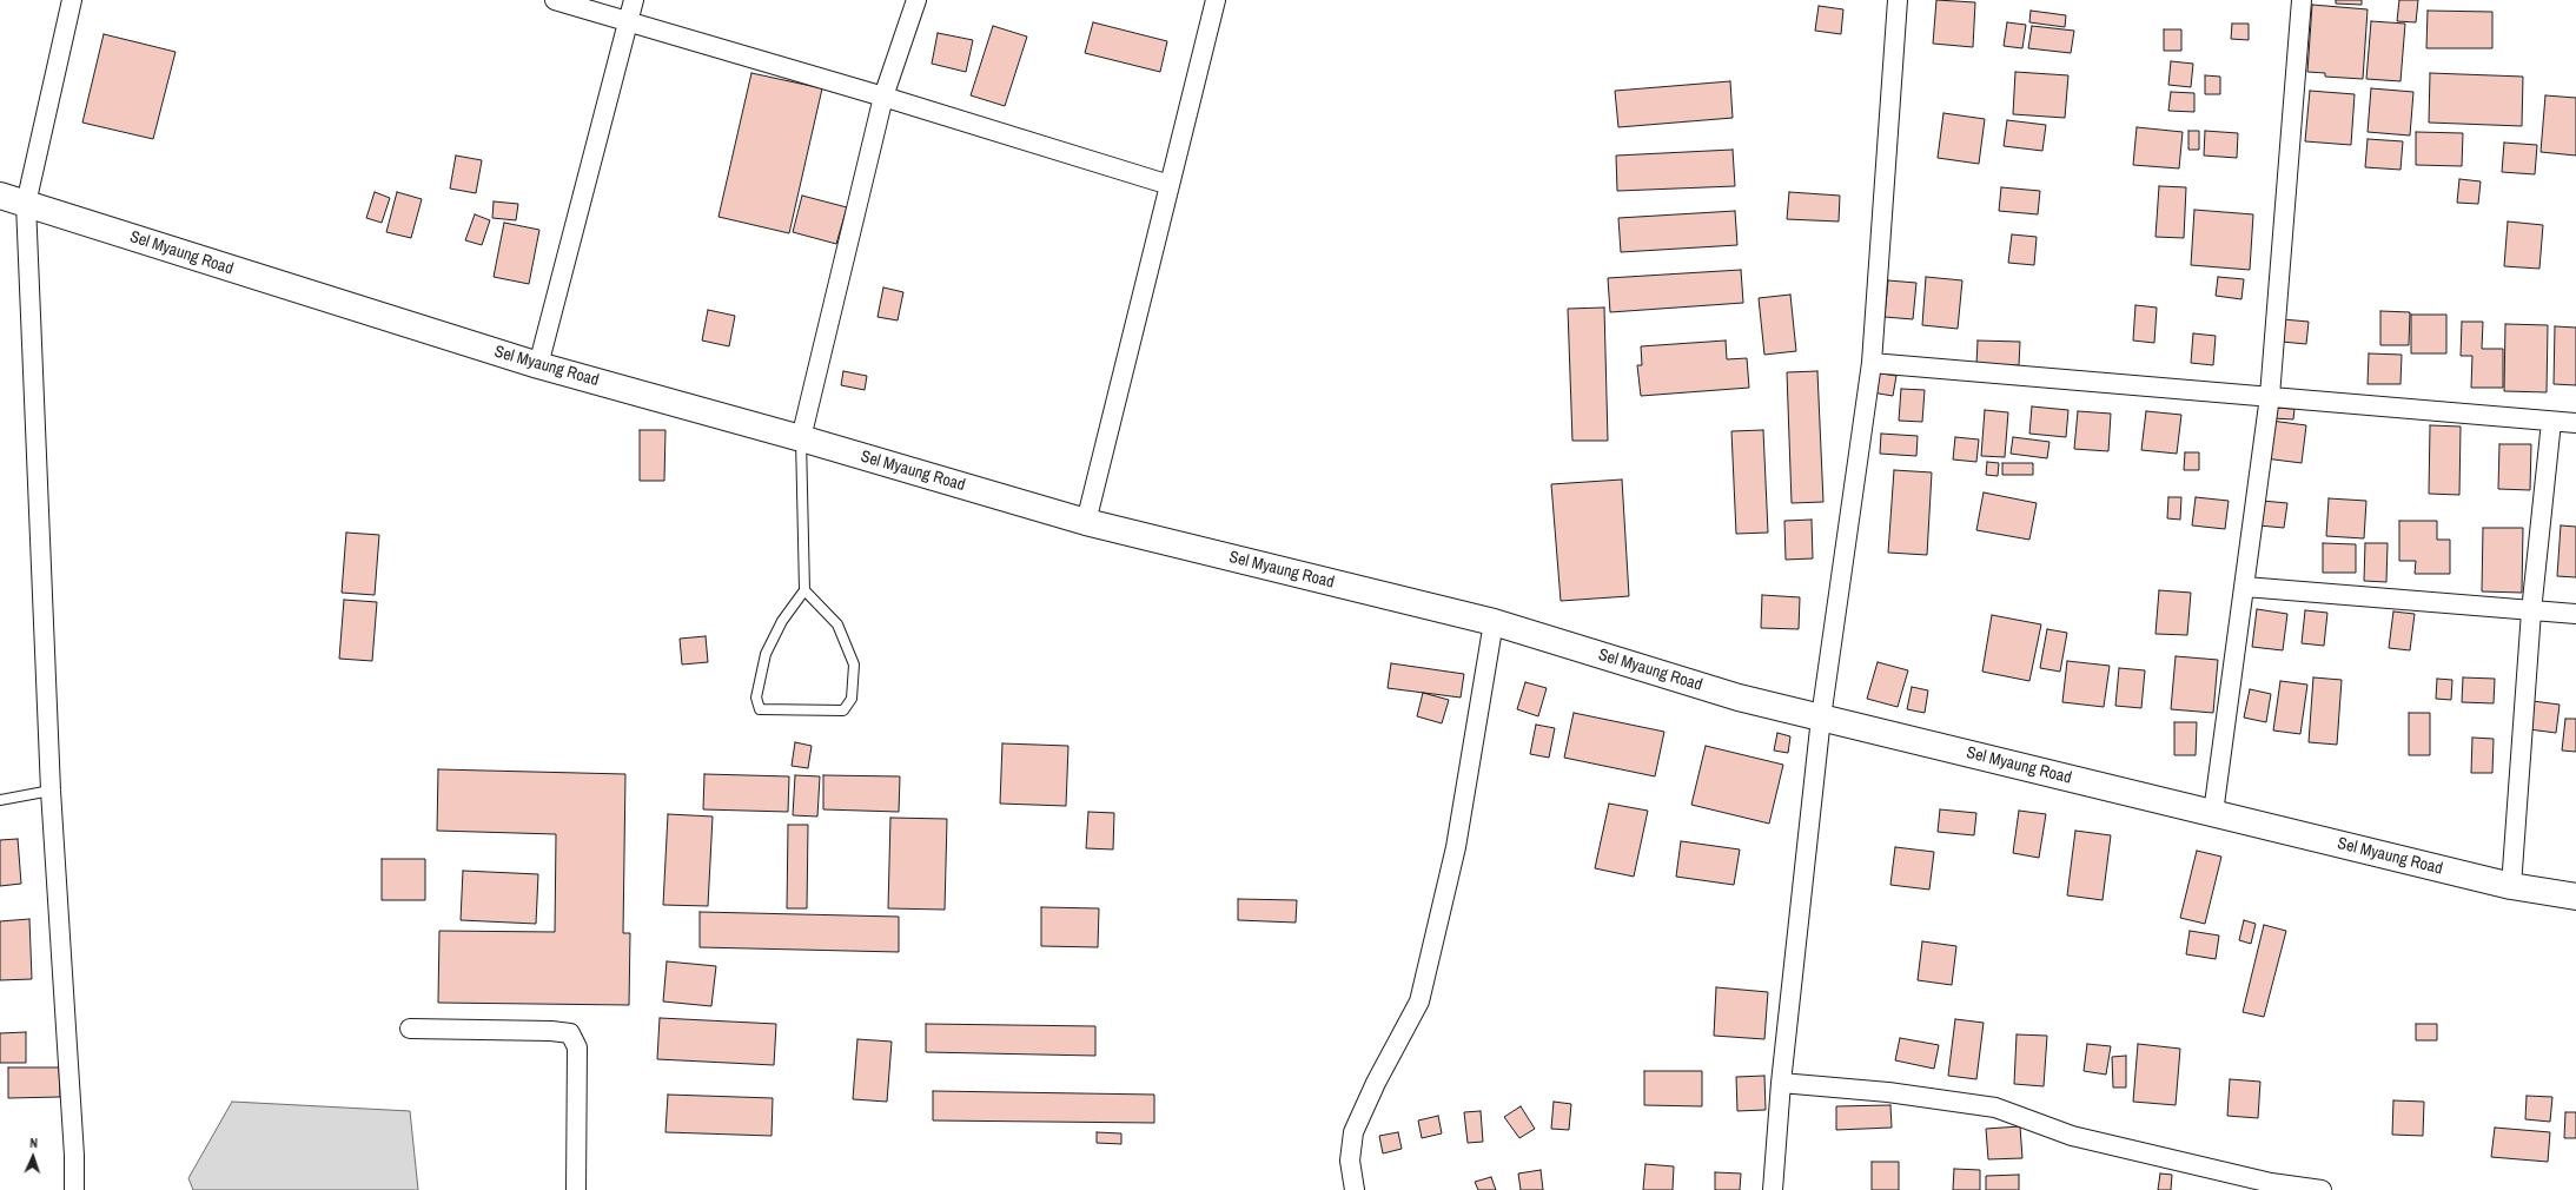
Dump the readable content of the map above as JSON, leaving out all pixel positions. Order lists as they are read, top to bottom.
{
  "streets": {
    "main road": ["Sel Myaung Road"]
  },
  "north": "top"
}
